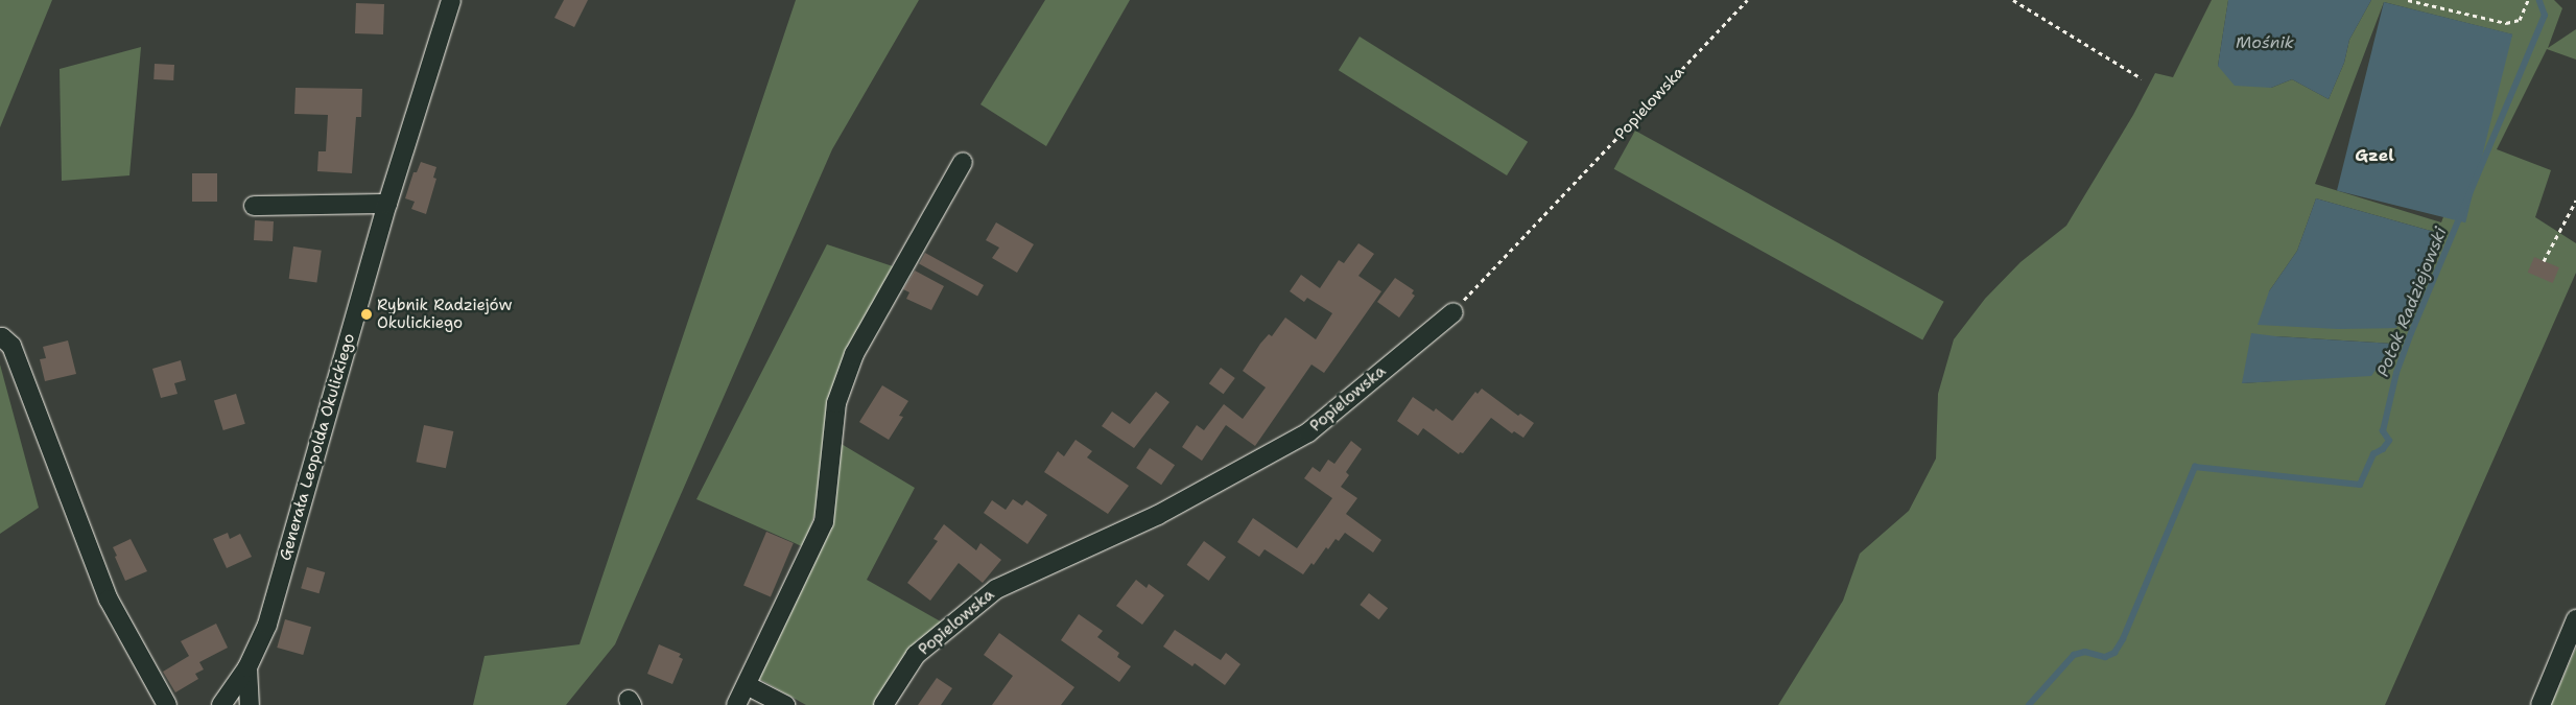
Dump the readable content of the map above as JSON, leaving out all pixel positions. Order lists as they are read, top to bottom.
{
  "streets": {
    "street": ["Popielowska", "Generała Leopolda Okulickiego"]
  },
  "districts": ["Gzel"],
  "water": ["Mośnik", "Potok Radziejowski"],
  "places": ["Rybnik Radziejów Okulickiego"]
}
